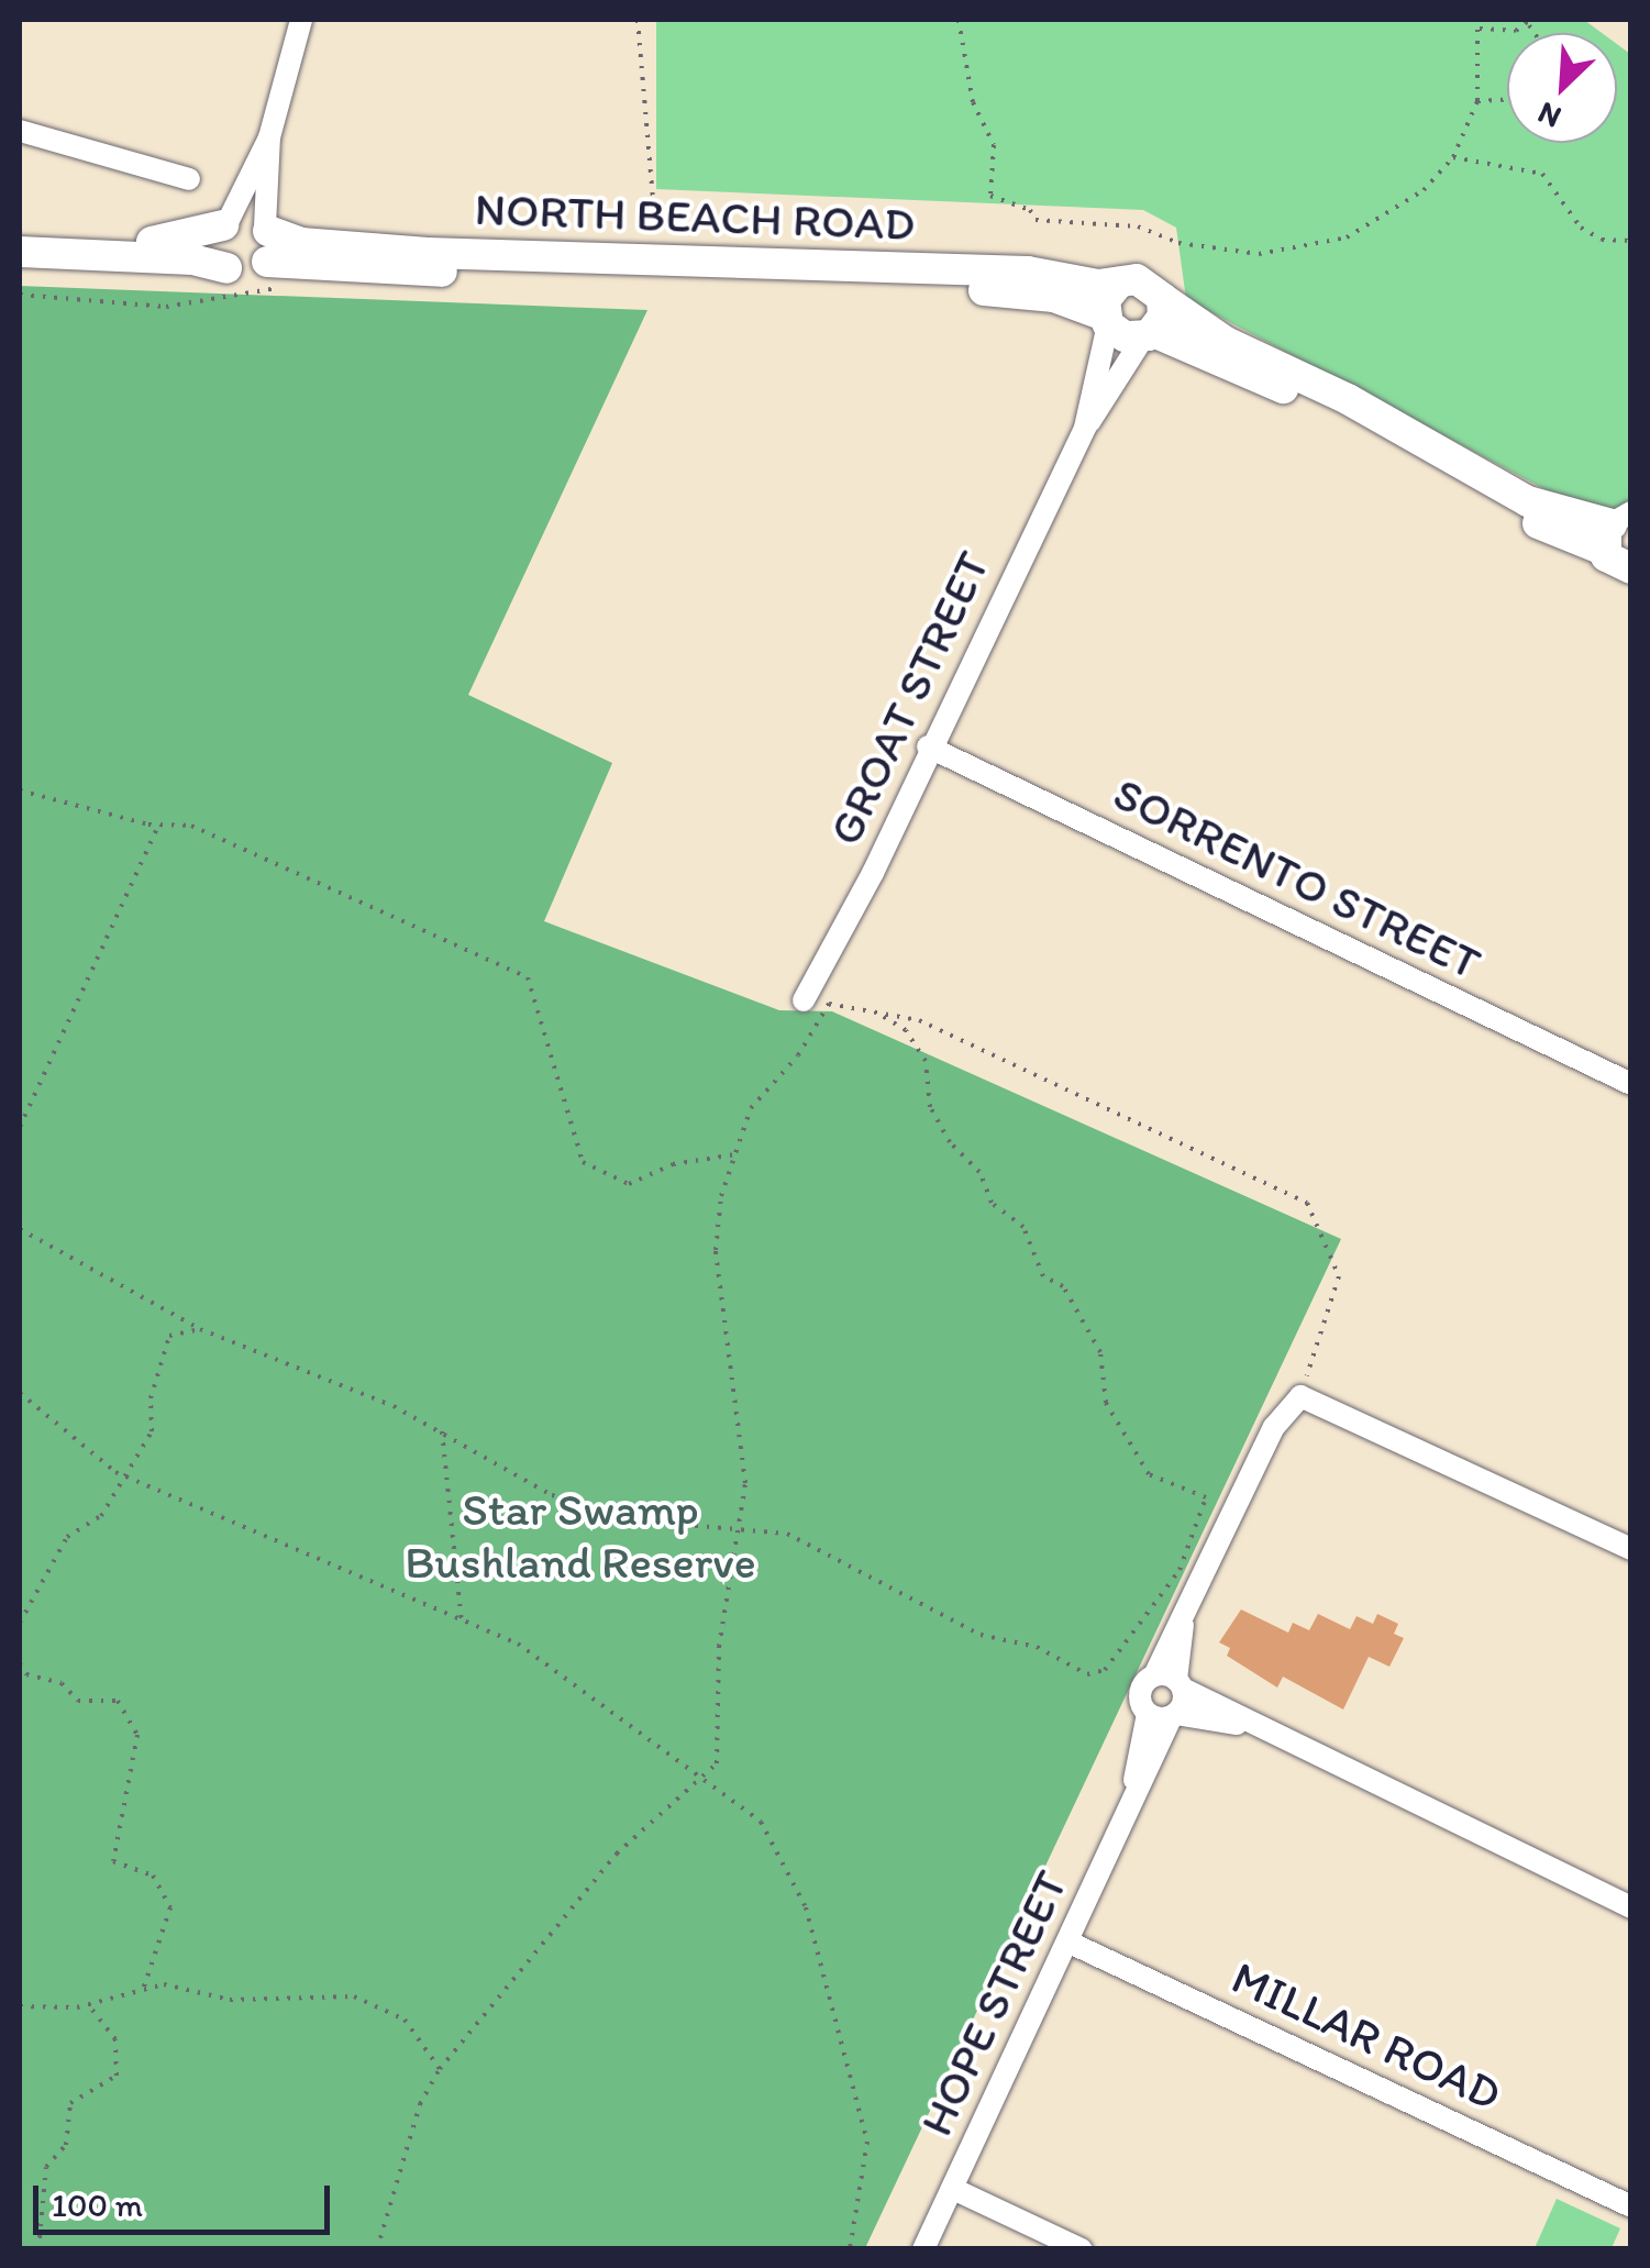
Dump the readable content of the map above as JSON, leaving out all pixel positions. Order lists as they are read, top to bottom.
{
  "streets": {
    "main road": ["NORTH BEACH ROAD"],
    "street": [
      "GROAT STREET",
      "SORRENTO STREET",
      "HOPE STREET",
      "MILLAR ROAD"
    ]
  },
  "crossings": [
    ["NORTH BEACH ROAD", "GROAT STREET"],
    ["GROAT STREET", "SORRENTO STREET"],
    ["HOPE STREET", "MILLAR ROAD"]
  ],
  "parks": ["Star Swamp Bushland Reserve"],
  "scale_bar": "100 m",
  "north": "bottom left"
}
